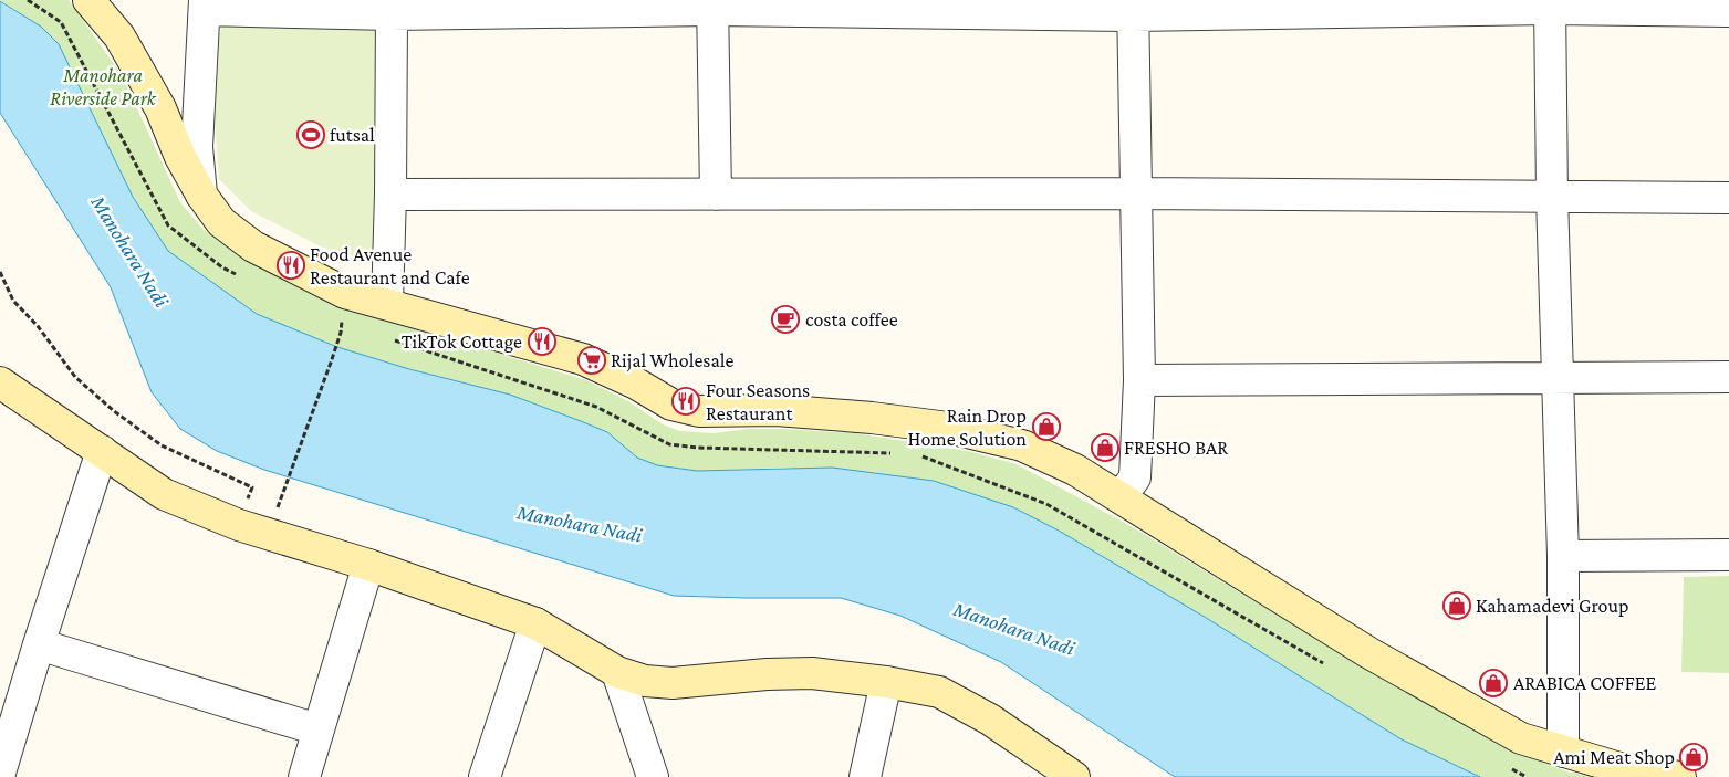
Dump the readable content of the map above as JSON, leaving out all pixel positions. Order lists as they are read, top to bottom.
{
  "water": ["Manohara Nadi"],
  "parks": ["Manohara Riverside Park"],
  "places": {
    "sports": ["futsal"],
    "restaurant": ["Food Avenue Restaurant and Cafe", "TikTok Cottage", "Four Seasons Restaurant"],
    "cafe": ["costa coffee"],
    "supermarket": ["Rijal Wholesale"],
    "shop": [
      "Rain Drop Home Solution",
      "FRESHO BAR",
      "Kahamadevi Group",
      "ARABICA COFFEE",
      "Ami Meat Shop"
    ]
  }
}
